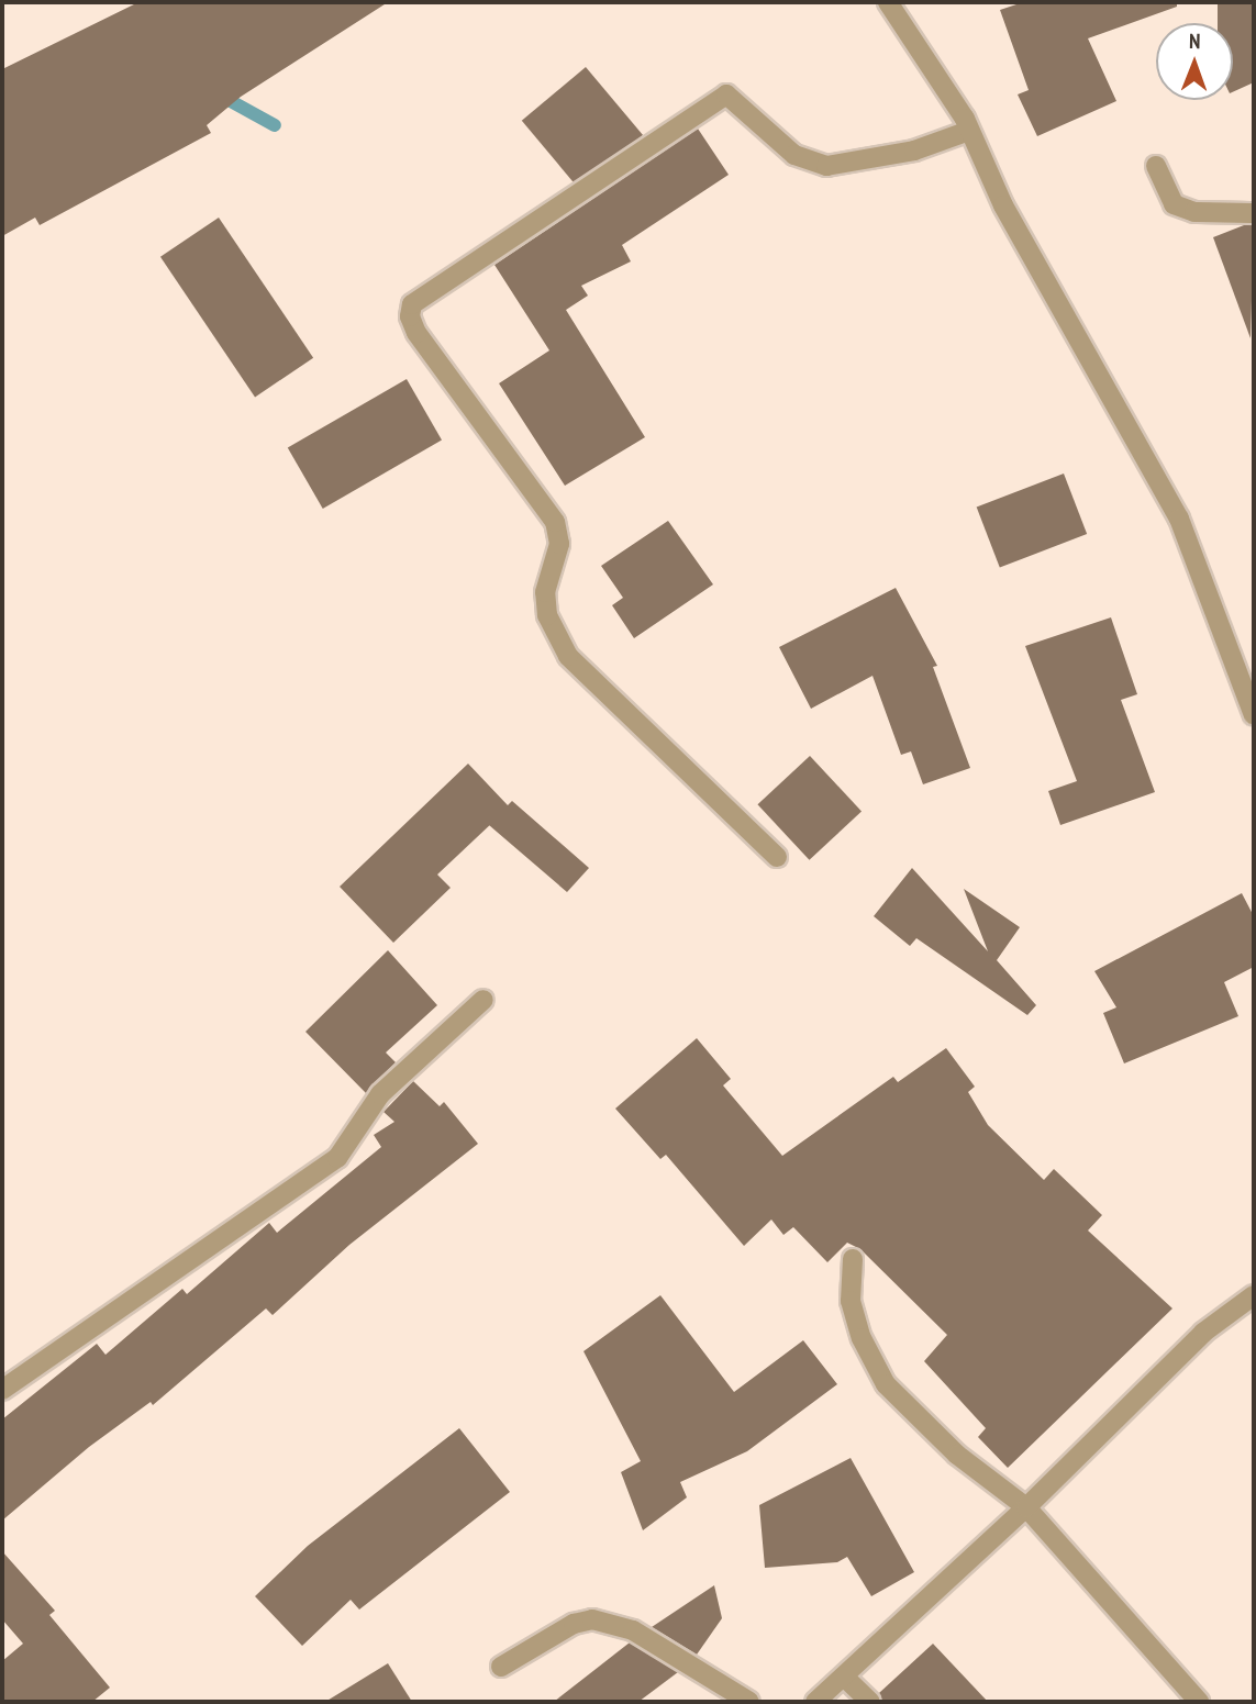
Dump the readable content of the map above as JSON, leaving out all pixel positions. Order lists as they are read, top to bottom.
{
  "north": "top"
}
